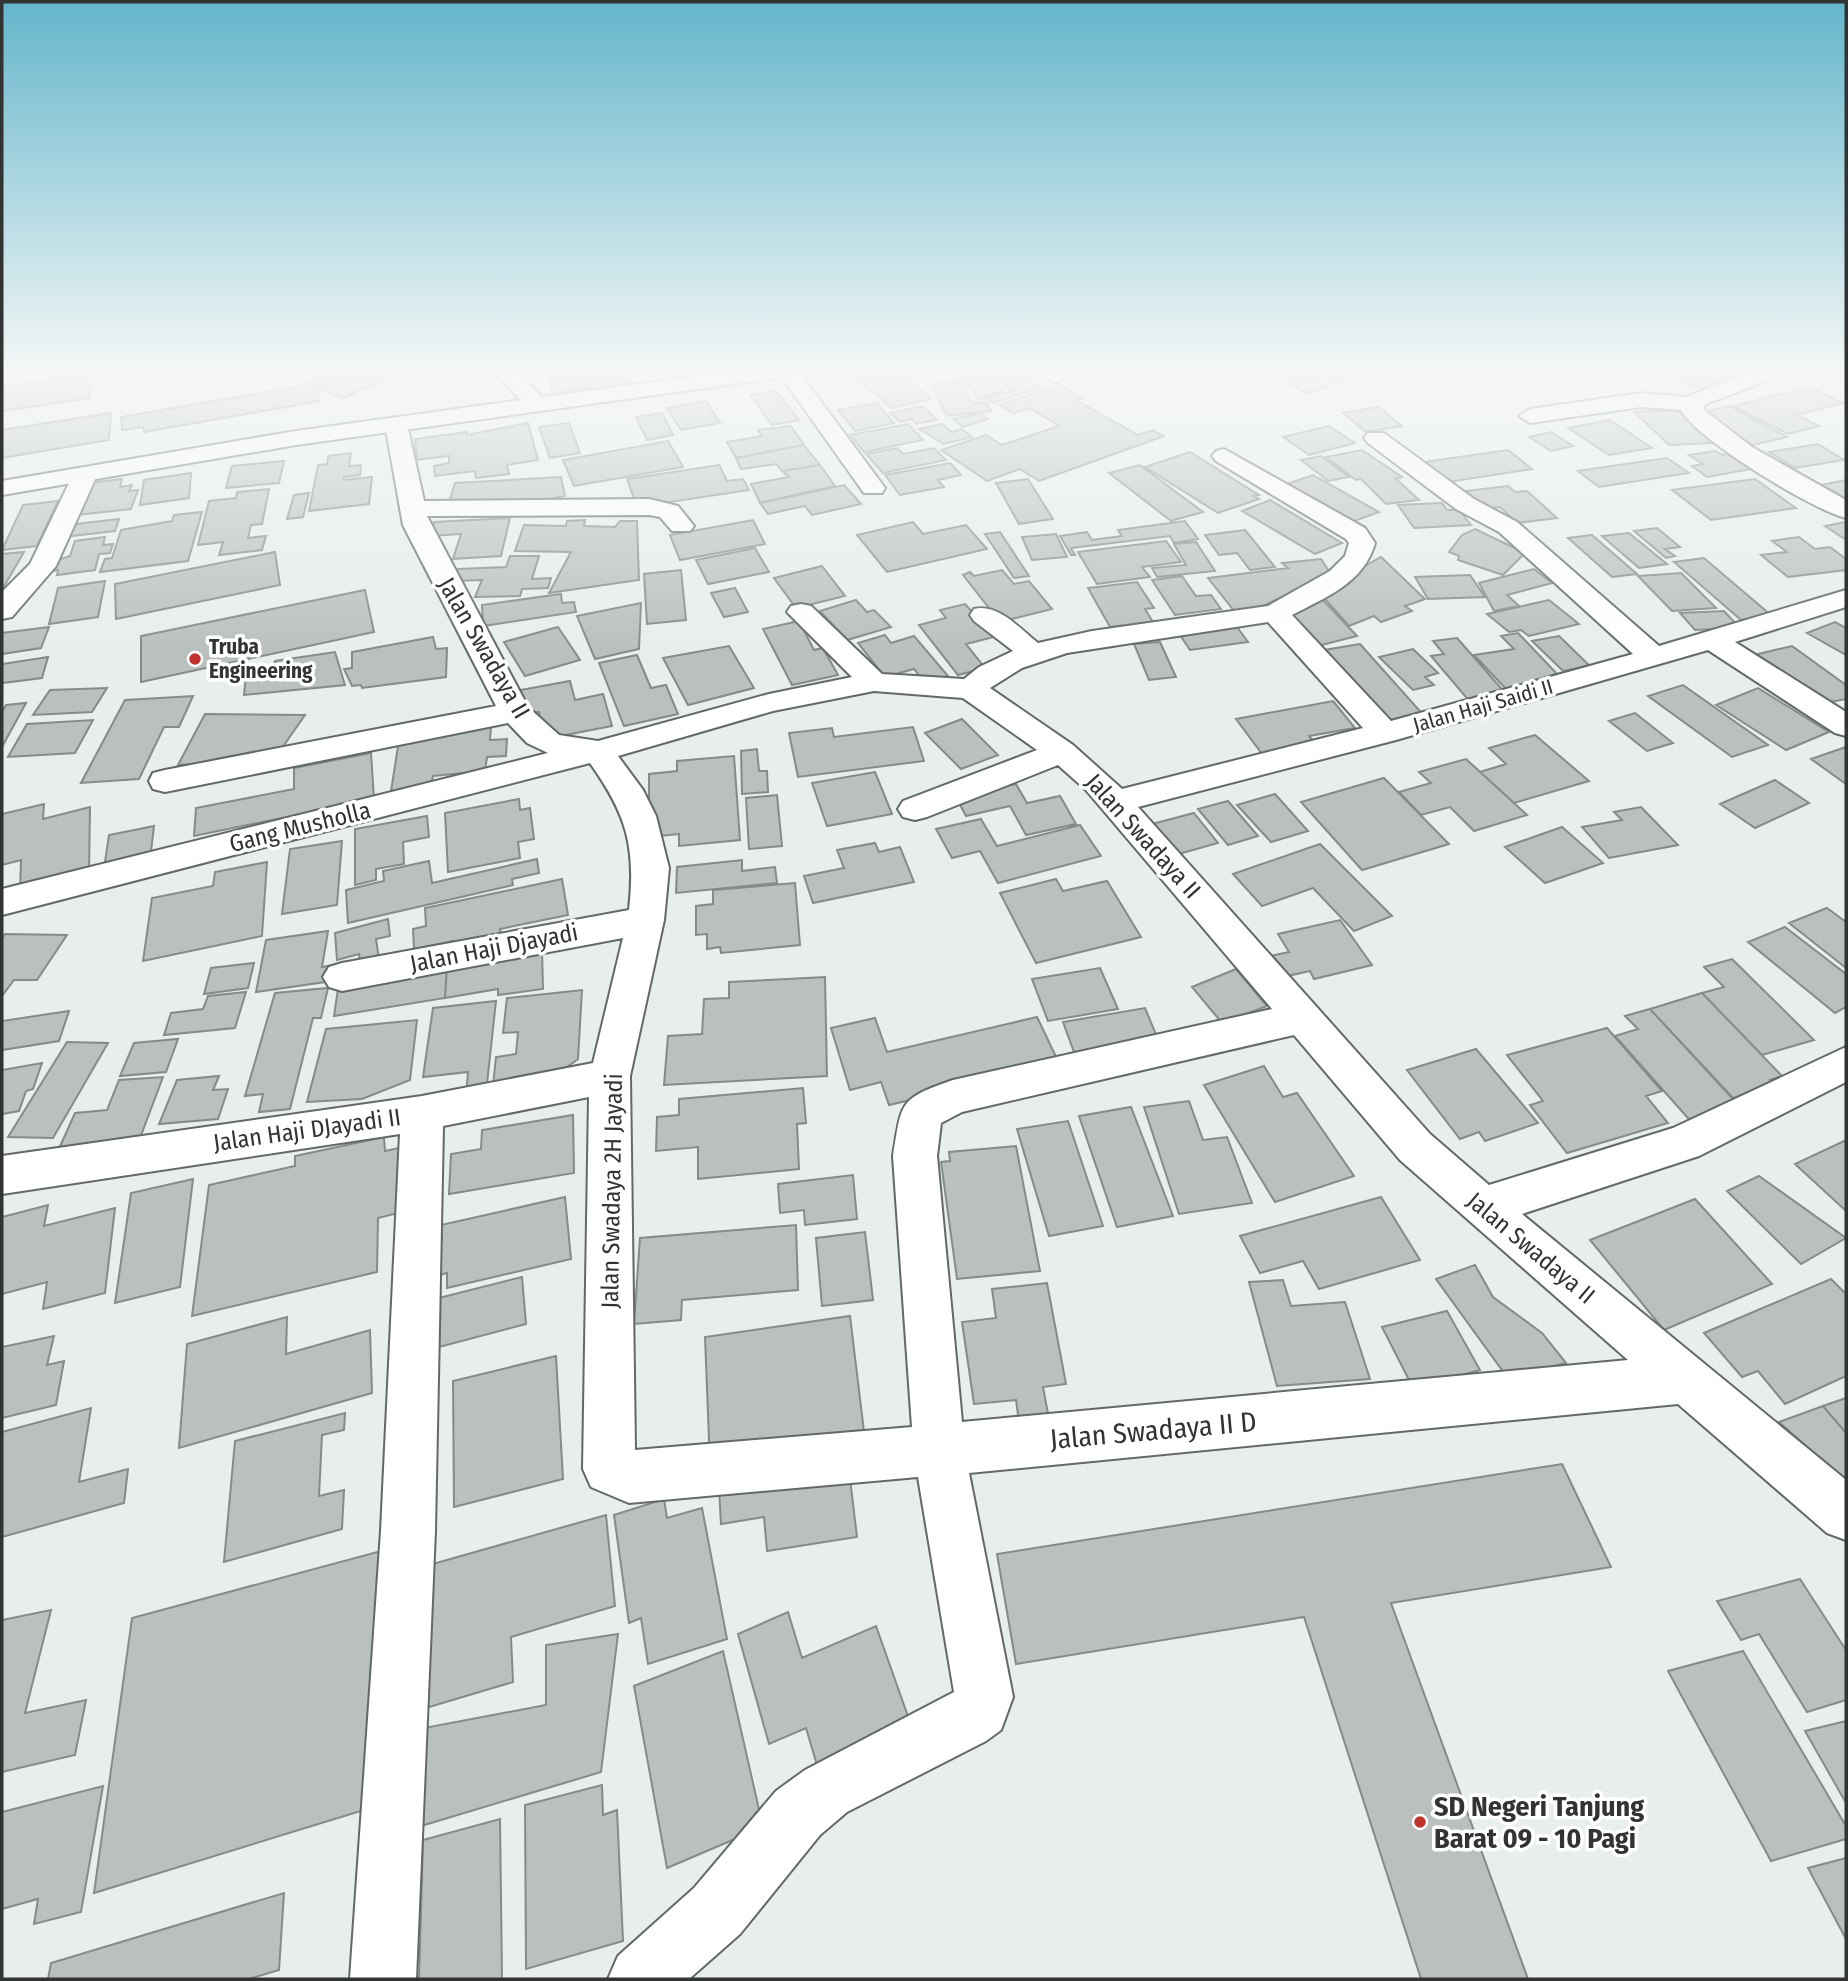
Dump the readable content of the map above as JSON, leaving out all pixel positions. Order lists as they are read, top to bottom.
{
  "streets": {
    "street": [
      "Jalan Swadaya II",
      "Jalan Haji Saidi II",
      "Gang Musholla",
      "Jalan Haji Djayadi",
      "Jalan Haji DJayadi II",
      "Jalan Swadaya 2H Jayadi",
      "Jalan Swadaya II D"
    ]
  },
  "crossings": [
    ["Jalan Swadaya II", "Jalan Haji Saidi II"],
    ["Jalan Swadaya II", "Gang Musholla"],
    ["Jalan Swadaya II", "Jalan Swadaya 2H Jayadi"],
    ["Jalan Swadaya II", "Jalan Swadaya II D"],
    ["Gang Musholla", "Jalan Swadaya 2H Jayadi"],
    ["Jalan Haji Djayadi", "Jalan Swadaya 2H Jayadi"],
    ["Jalan Haji DJayadi II", "Jalan Swadaya 2H Jayadi"],
    ["Jalan Swadaya 2H Jayadi", "Jalan Swadaya II D"]
  ],
  "places": ["Truba Engineering", "SD Negeri Tanjung Barat 09 - 10 Pagi"]
}
